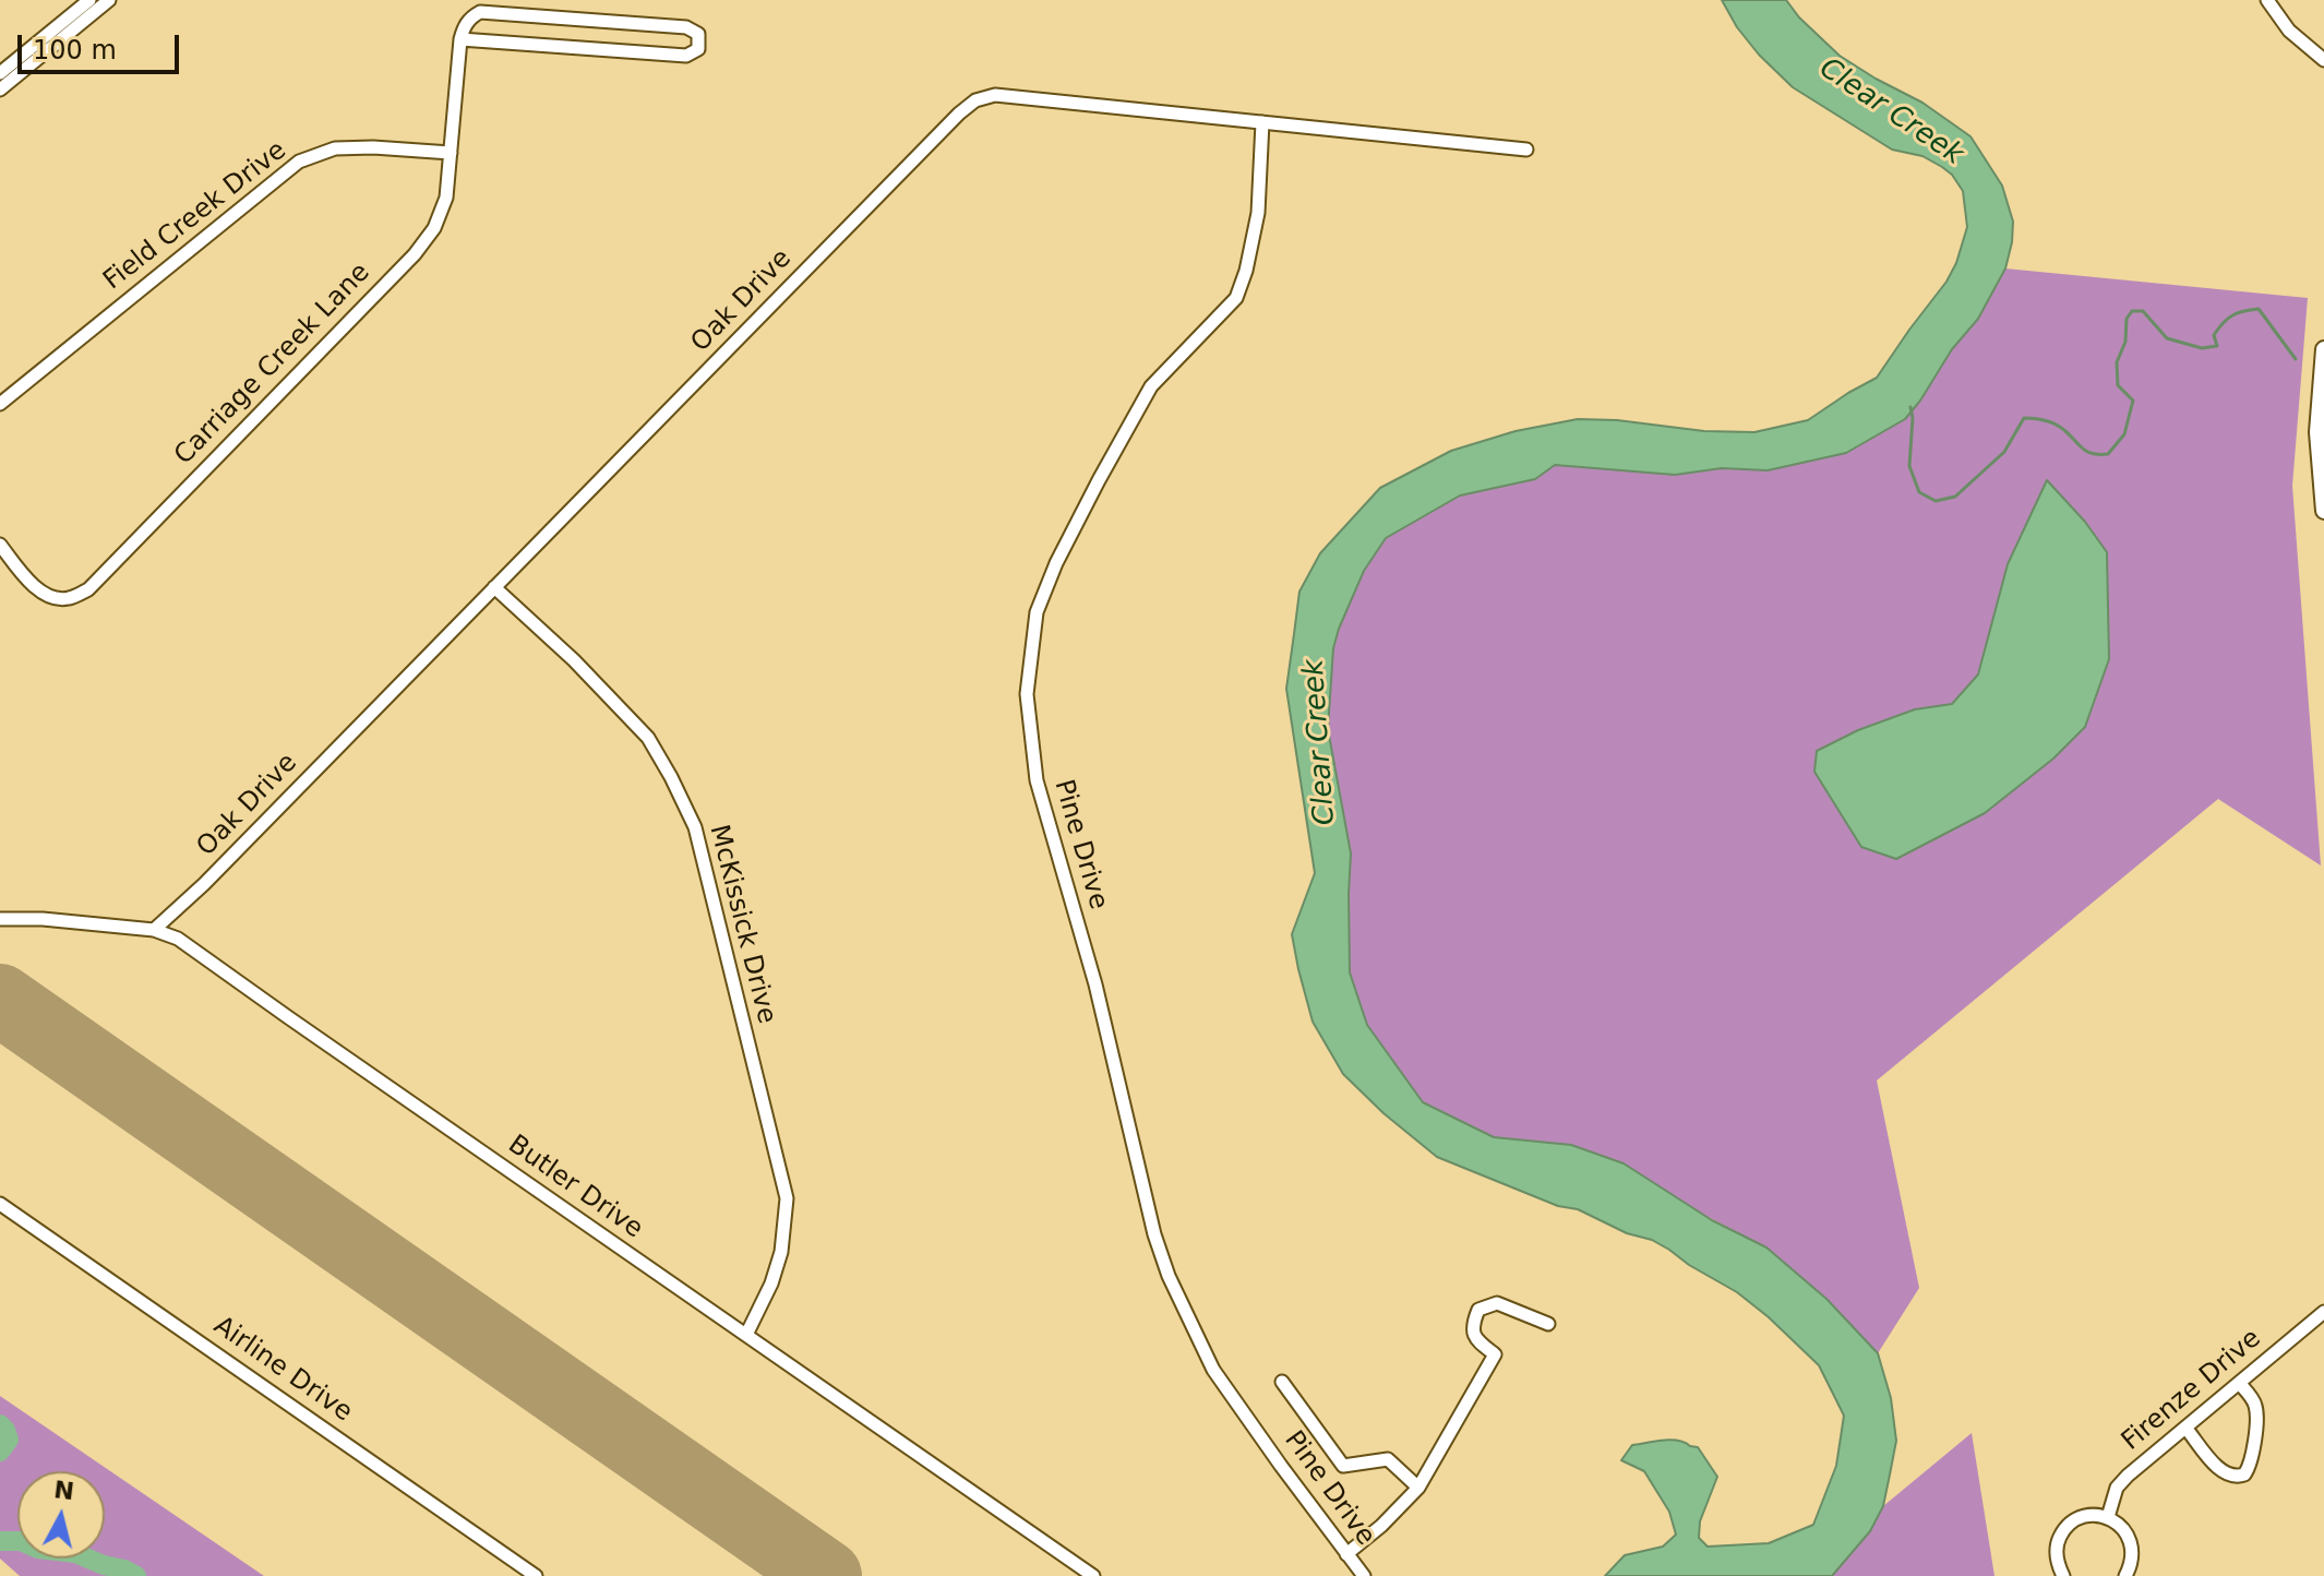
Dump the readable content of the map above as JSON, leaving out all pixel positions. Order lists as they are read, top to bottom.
{
  "streets": {
    "street": [
      "Field Creek Drive",
      "Oak Drive",
      "Carriage Creek Lane",
      "Pine Drive",
      "McKissick Drive",
      "Butler Drive",
      "Airline Drive",
      "Firenze Drive"
    ]
  },
  "crossings": [
    ["Field Creek Drive", "Carriage Creek Lane"],
    ["Oak Drive", "Pine Drive"],
    ["Oak Drive", "McKissick Drive"],
    ["Oak Drive", "Butler Drive"],
    ["McKissick Drive", "Butler Drive"]
  ],
  "water": ["Clear Creek"],
  "scale_bar": "100 m",
  "north": "top"
}
